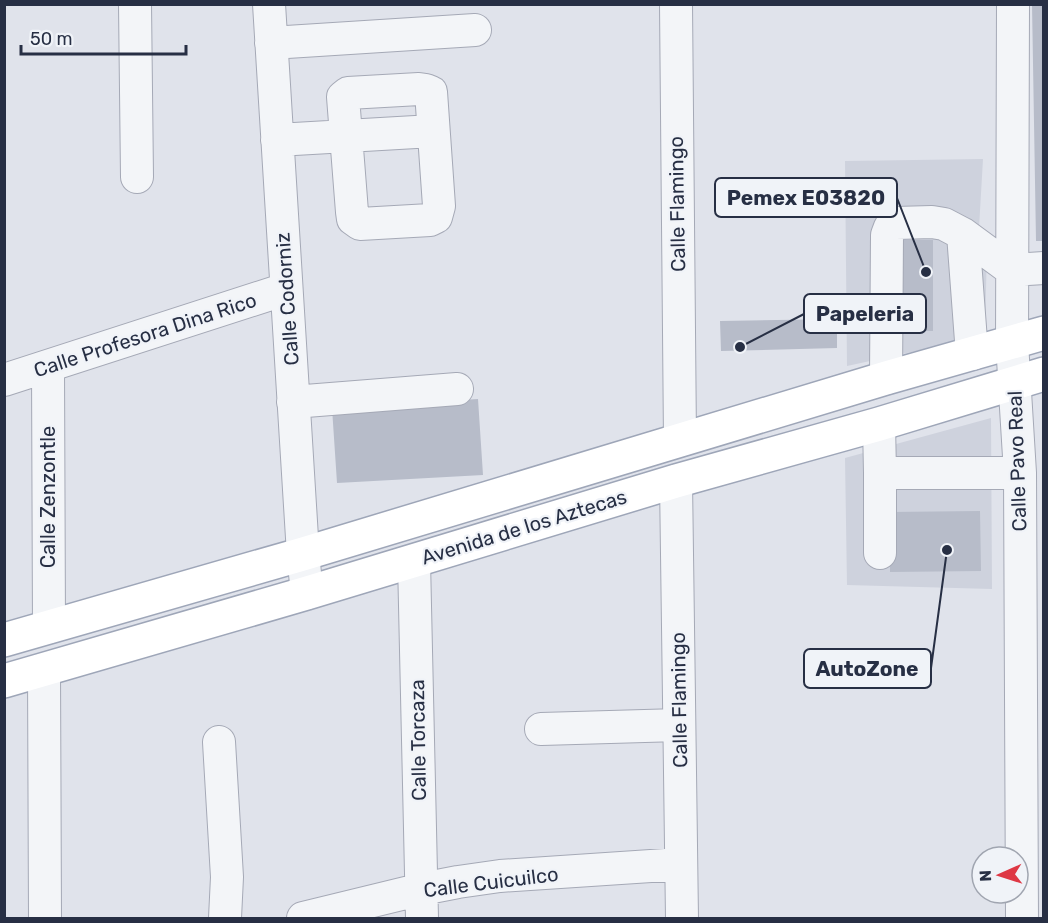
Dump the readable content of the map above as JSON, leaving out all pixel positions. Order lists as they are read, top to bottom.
{
  "streets": {
    "main road": ["Avenida de los Aztecas"],
    "street": [
      "Calle Flamingo",
      "Calle Codorniz",
      "Calle Profesora Dina Rico",
      "Calle Pavo Real",
      "Calle Zenzontle",
      "Calle Torcaza",
      "Calle Cuicuilco"
    ]
  },
  "crossings": [
    ["Calle Flamingo", "Avenida de los Aztecas"],
    ["Calle Flamingo", "Calle Cuicuilco"],
    ["Calle Codorniz", "Calle Profesora Dina Rico"],
    ["Calle Codorniz", "Avenida de los Aztecas"],
    ["Calle Profesora Dina Rico", "Calle Zenzontle"],
    ["Calle Pavo Real", "Avenida de los Aztecas"],
    ["Calle Zenzontle", "Avenida de los Aztecas"],
    ["Avenida de los Aztecas", "Calle Torcaza"],
    ["Calle Torcaza", "Calle Cuicuilco"]
  ],
  "places": ["Pemex E03820", "Papeleria", "AutoZone"],
  "scale_bar": "50 m",
  "north": "left"
}
